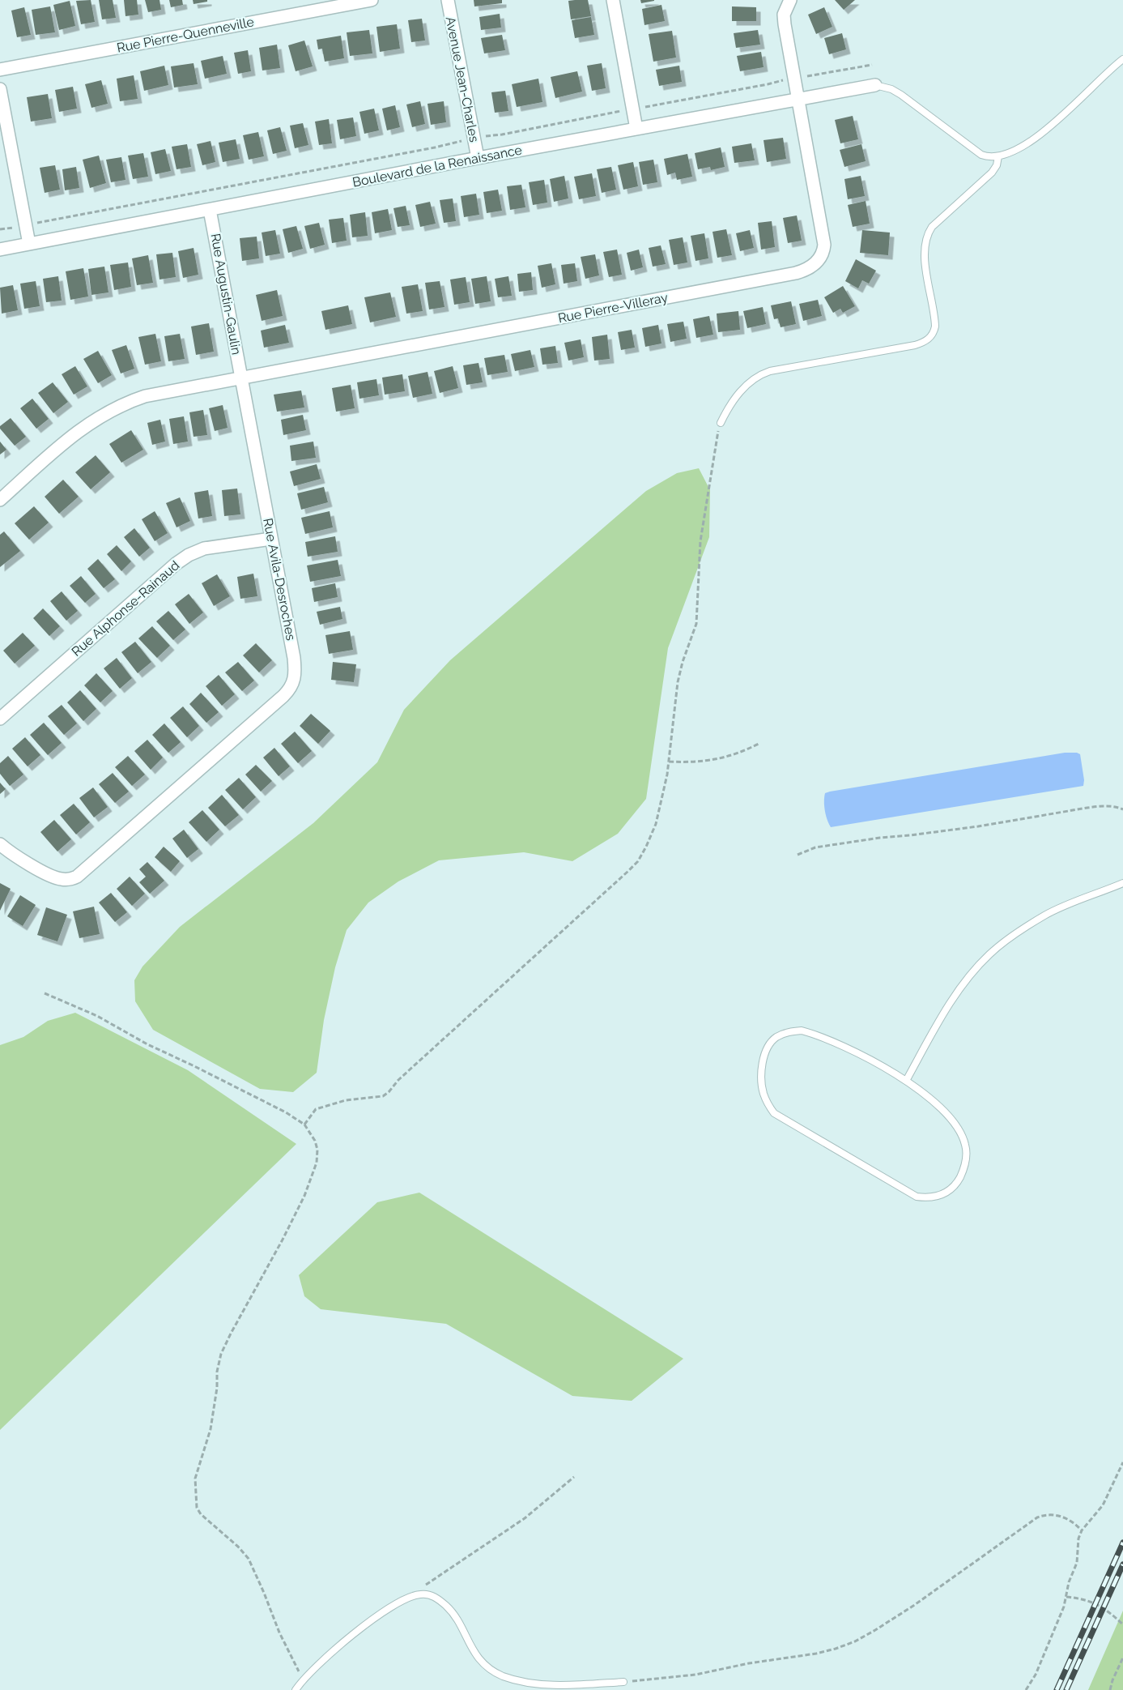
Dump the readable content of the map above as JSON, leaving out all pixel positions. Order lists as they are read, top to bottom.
{
  "streets": {
    "street": [
      "Rue Pierre-Quenneville",
      "Avenue Jean-Charles",
      "Boulevard de la Renaissance",
      "Rue Augustin-Gaulin",
      "Rue Pierre-Villeray",
      "Rue Avila-Desroches",
      "Rue Alphonse-Rainaud"
    ]
  },
  "crossings": [
    ["Avenue Jean-Charles", "Boulevard de la Renaissance"],
    ["Boulevard de la Renaissance", "Rue Augustin-Gaulin"],
    ["Boulevard de la Renaissance", "Rue Pierre-Villeray"],
    ["Rue Augustin-Gaulin", "Rue Pierre-Villeray"],
    ["Rue Augustin-Gaulin", "Rue Avila-Desroches"],
    ["Rue Pierre-Villeray", "Rue Avila-Desroches"],
    ["Rue Avila-Desroches", "Rue Alphonse-Rainaud"]
  ]
}
